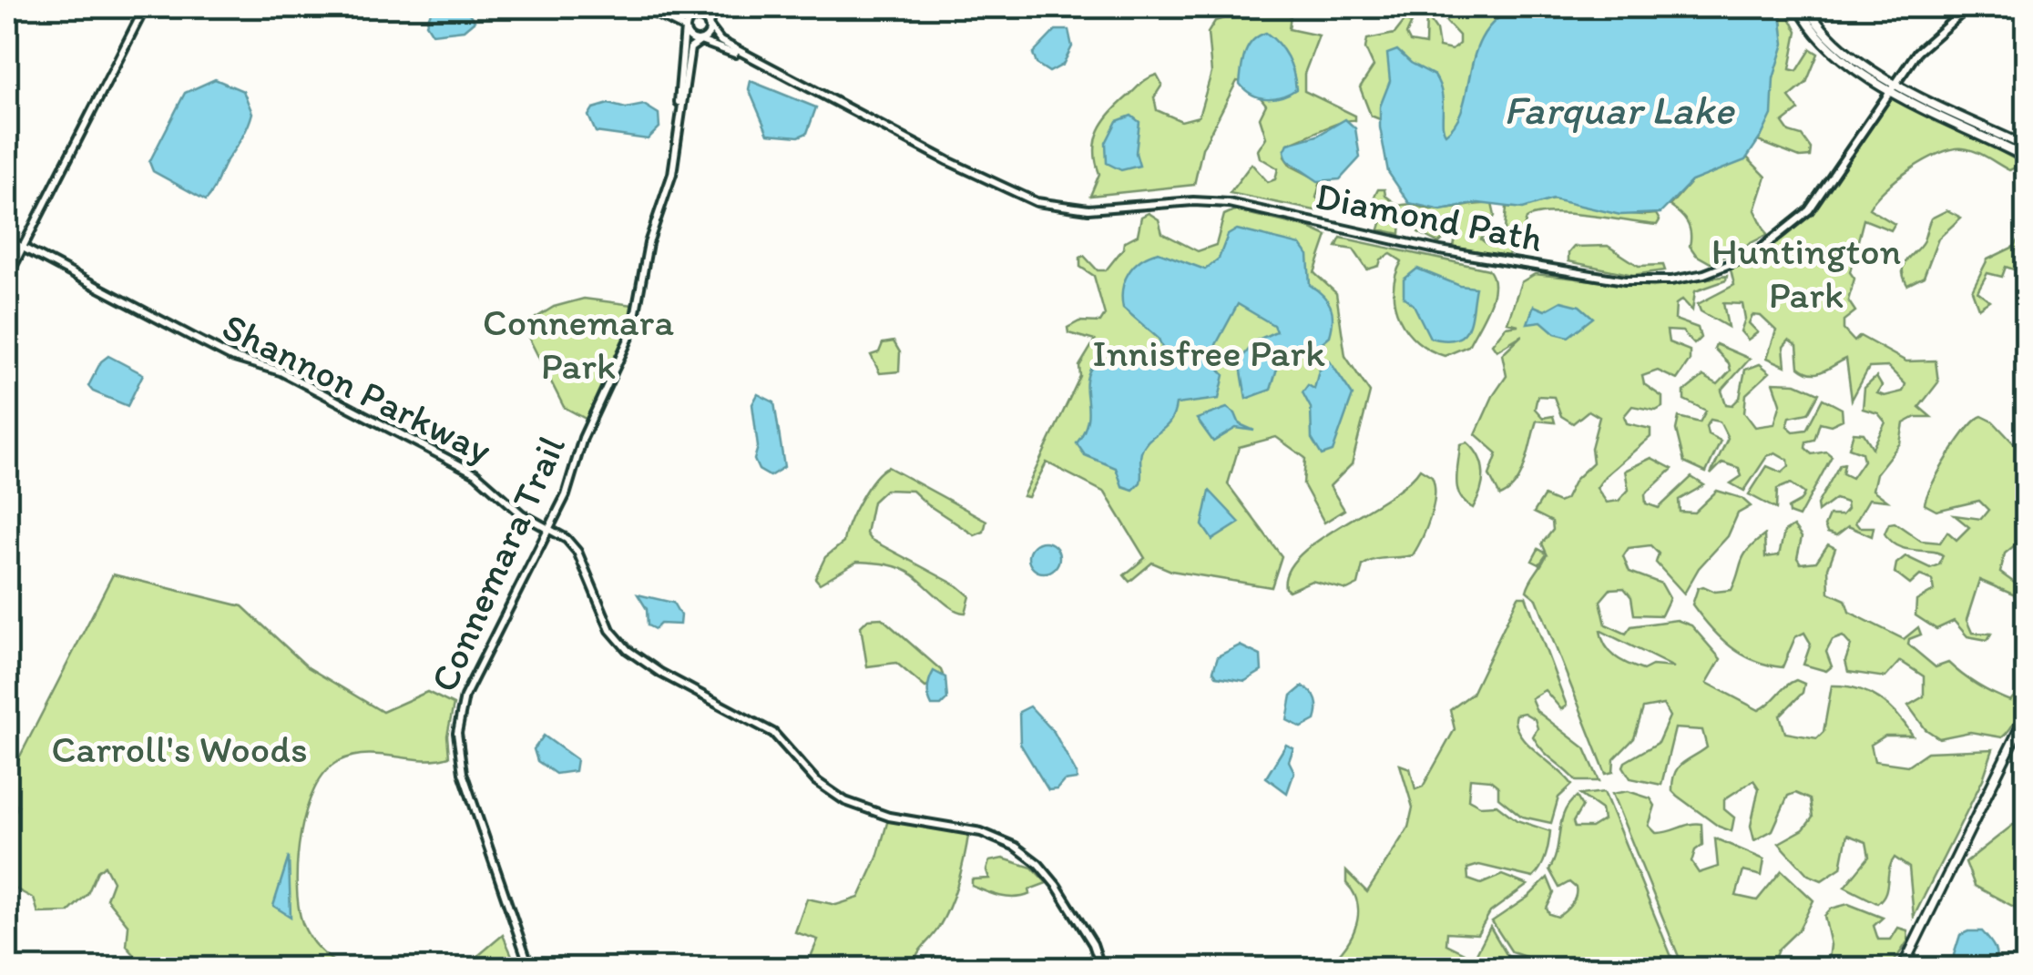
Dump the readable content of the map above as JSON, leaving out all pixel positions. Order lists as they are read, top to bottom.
{
  "streets": {
    "street": ["Diamond Path", "Shannon Parkway", "Connemara Trail"]
  },
  "crossings": [
    ["Diamond Path", "Connemara Trail"],
    ["Shannon Parkway", "Connemara Trail"]
  ],
  "water": ["Farquar Lake"],
  "parks": [
    "Huntington Park",
    "Connemara Park",
    "Innisfree Park",
    "Carroll's Woods"
  ]
}
